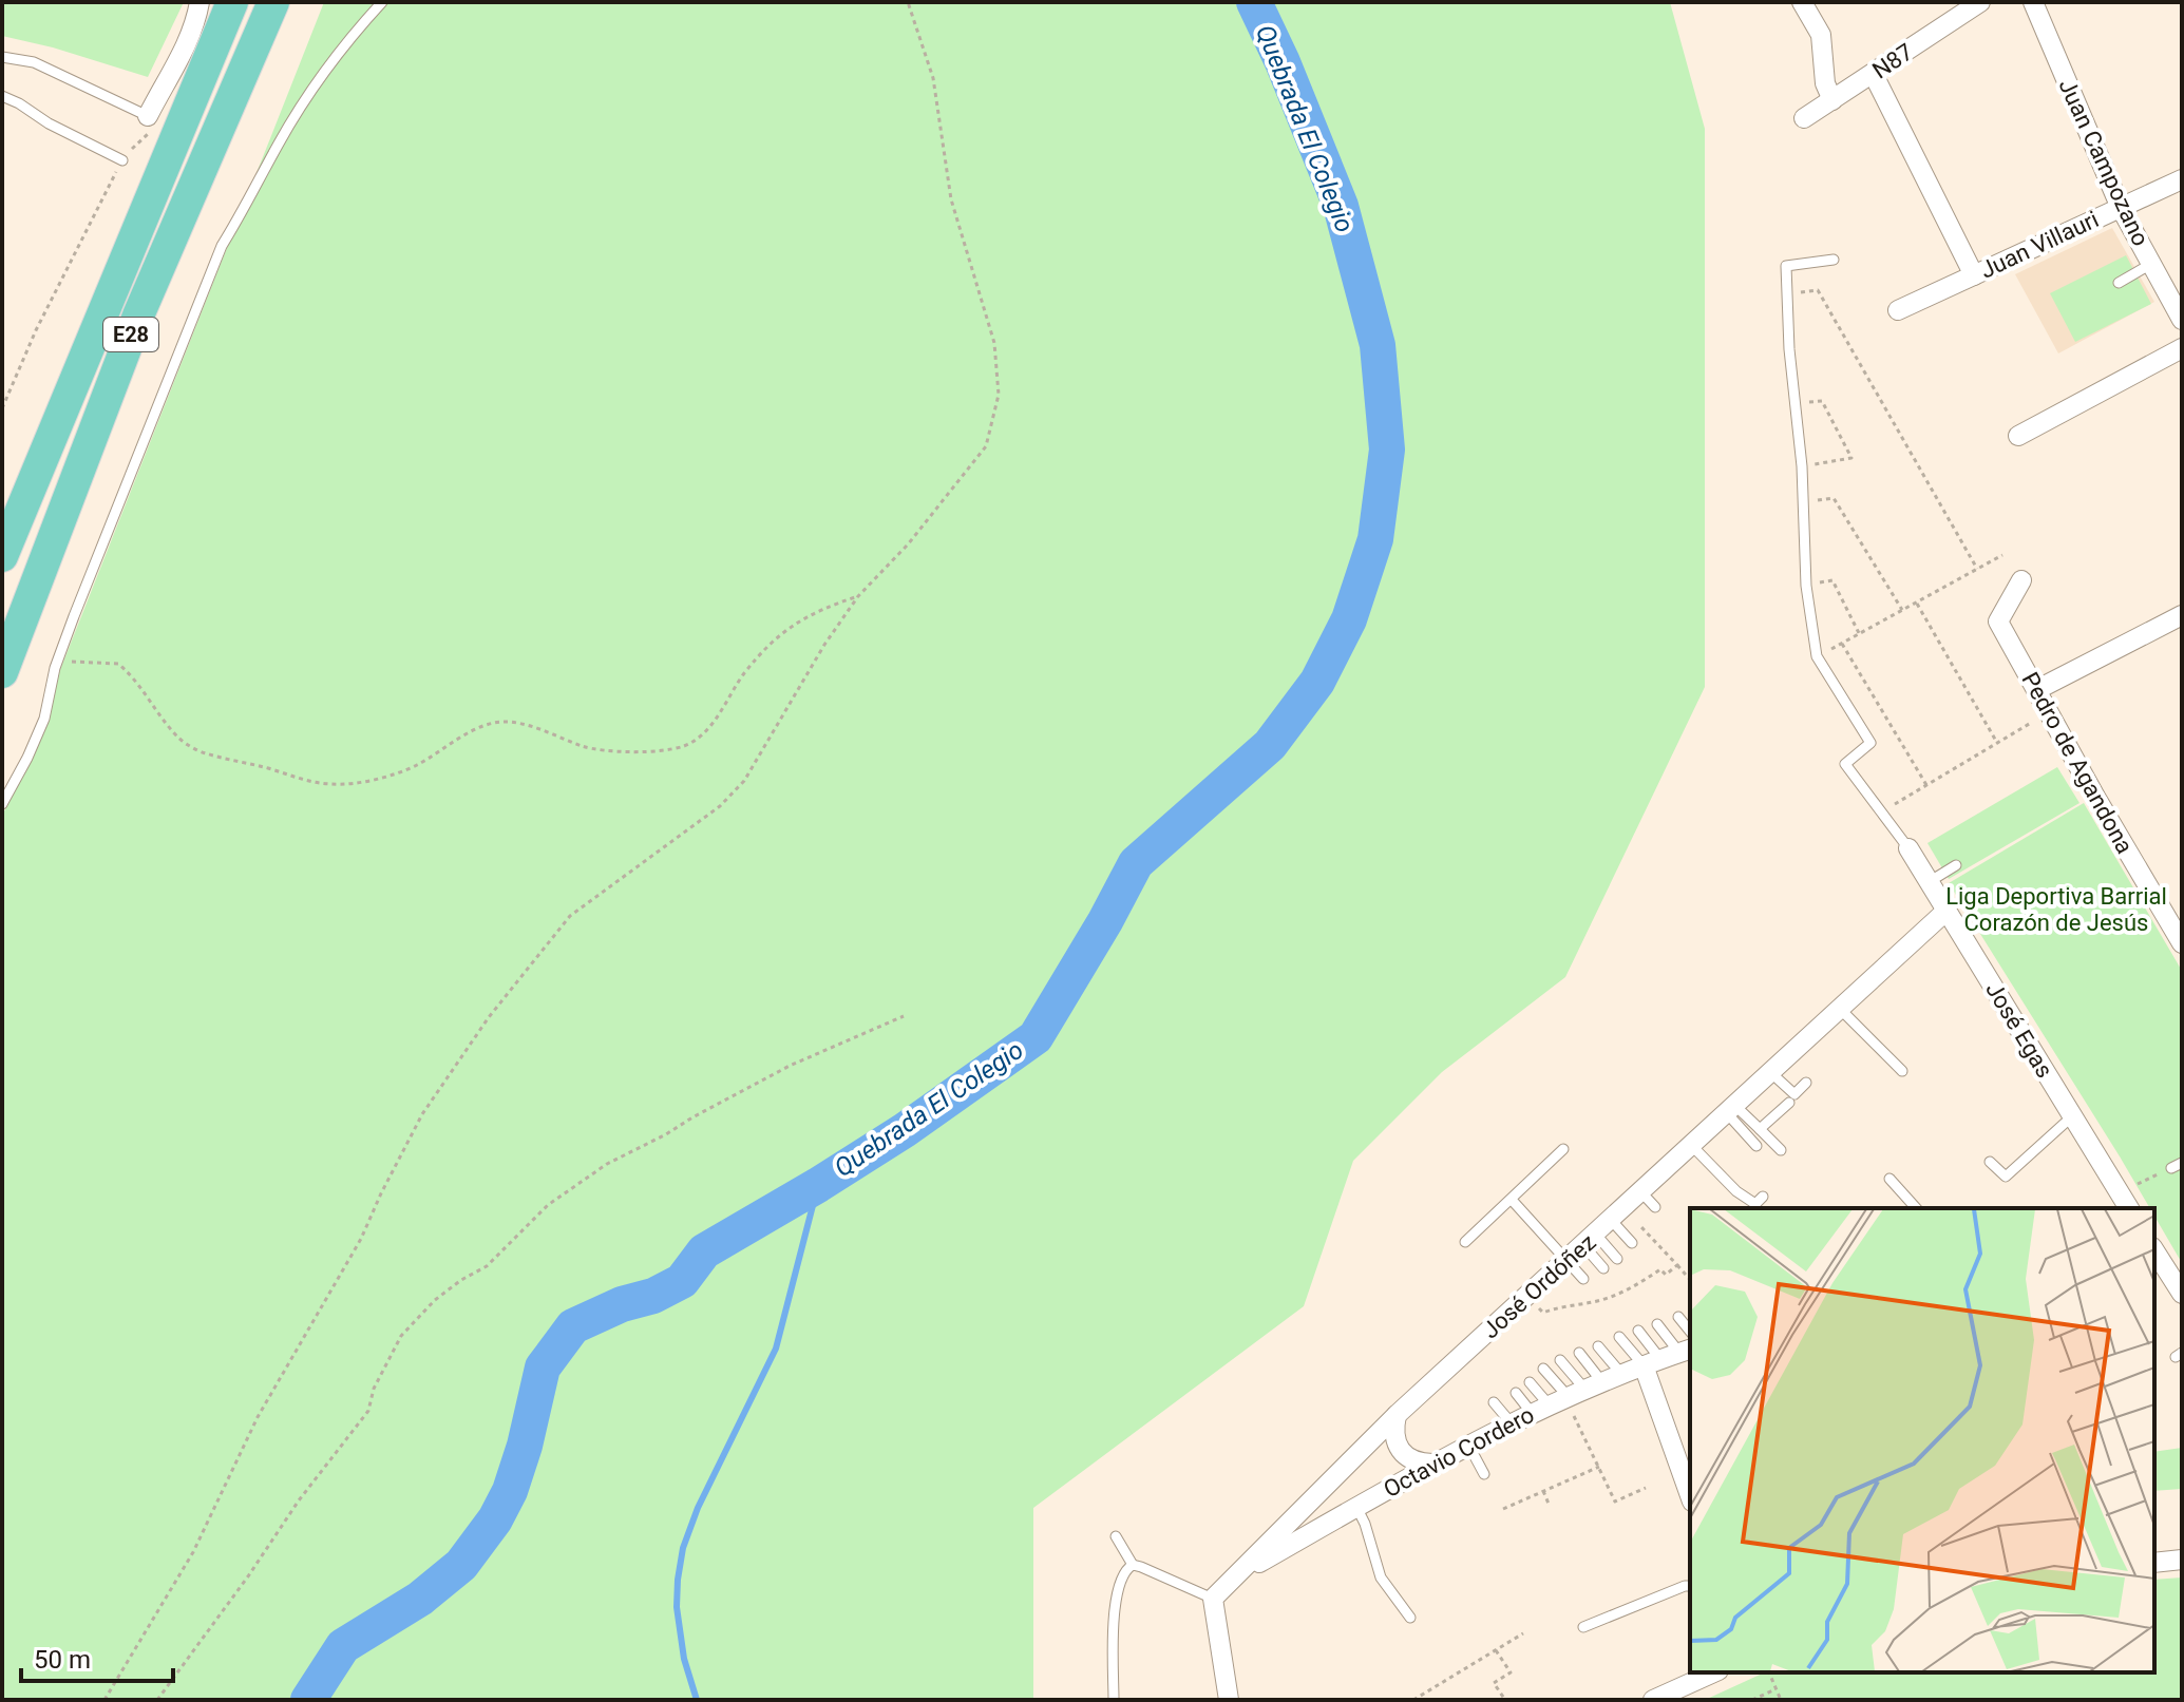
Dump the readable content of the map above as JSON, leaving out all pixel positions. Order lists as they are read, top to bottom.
{
  "streets": {
    "main road": ["E28"],
    "street": [
      "N87",
      "Juan Campozano",
      "Juan Villauri",
      "Pedro de Agandona",
      "José Egas",
      "José Ordóñez",
      "Octavio Cordero"
    ]
  },
  "crossings": [
    ["Juan Campozano", "Juan Villauri"],
    ["José Egas", "José Ordóñez"],
    ["José Ordóñez", "Octavio Cordero"]
  ],
  "water": ["Quebrada El Colegio"],
  "parks": ["Liga Deportiva Barrial Corazón de Jesús"],
  "scale_bar": "50 m"
}
